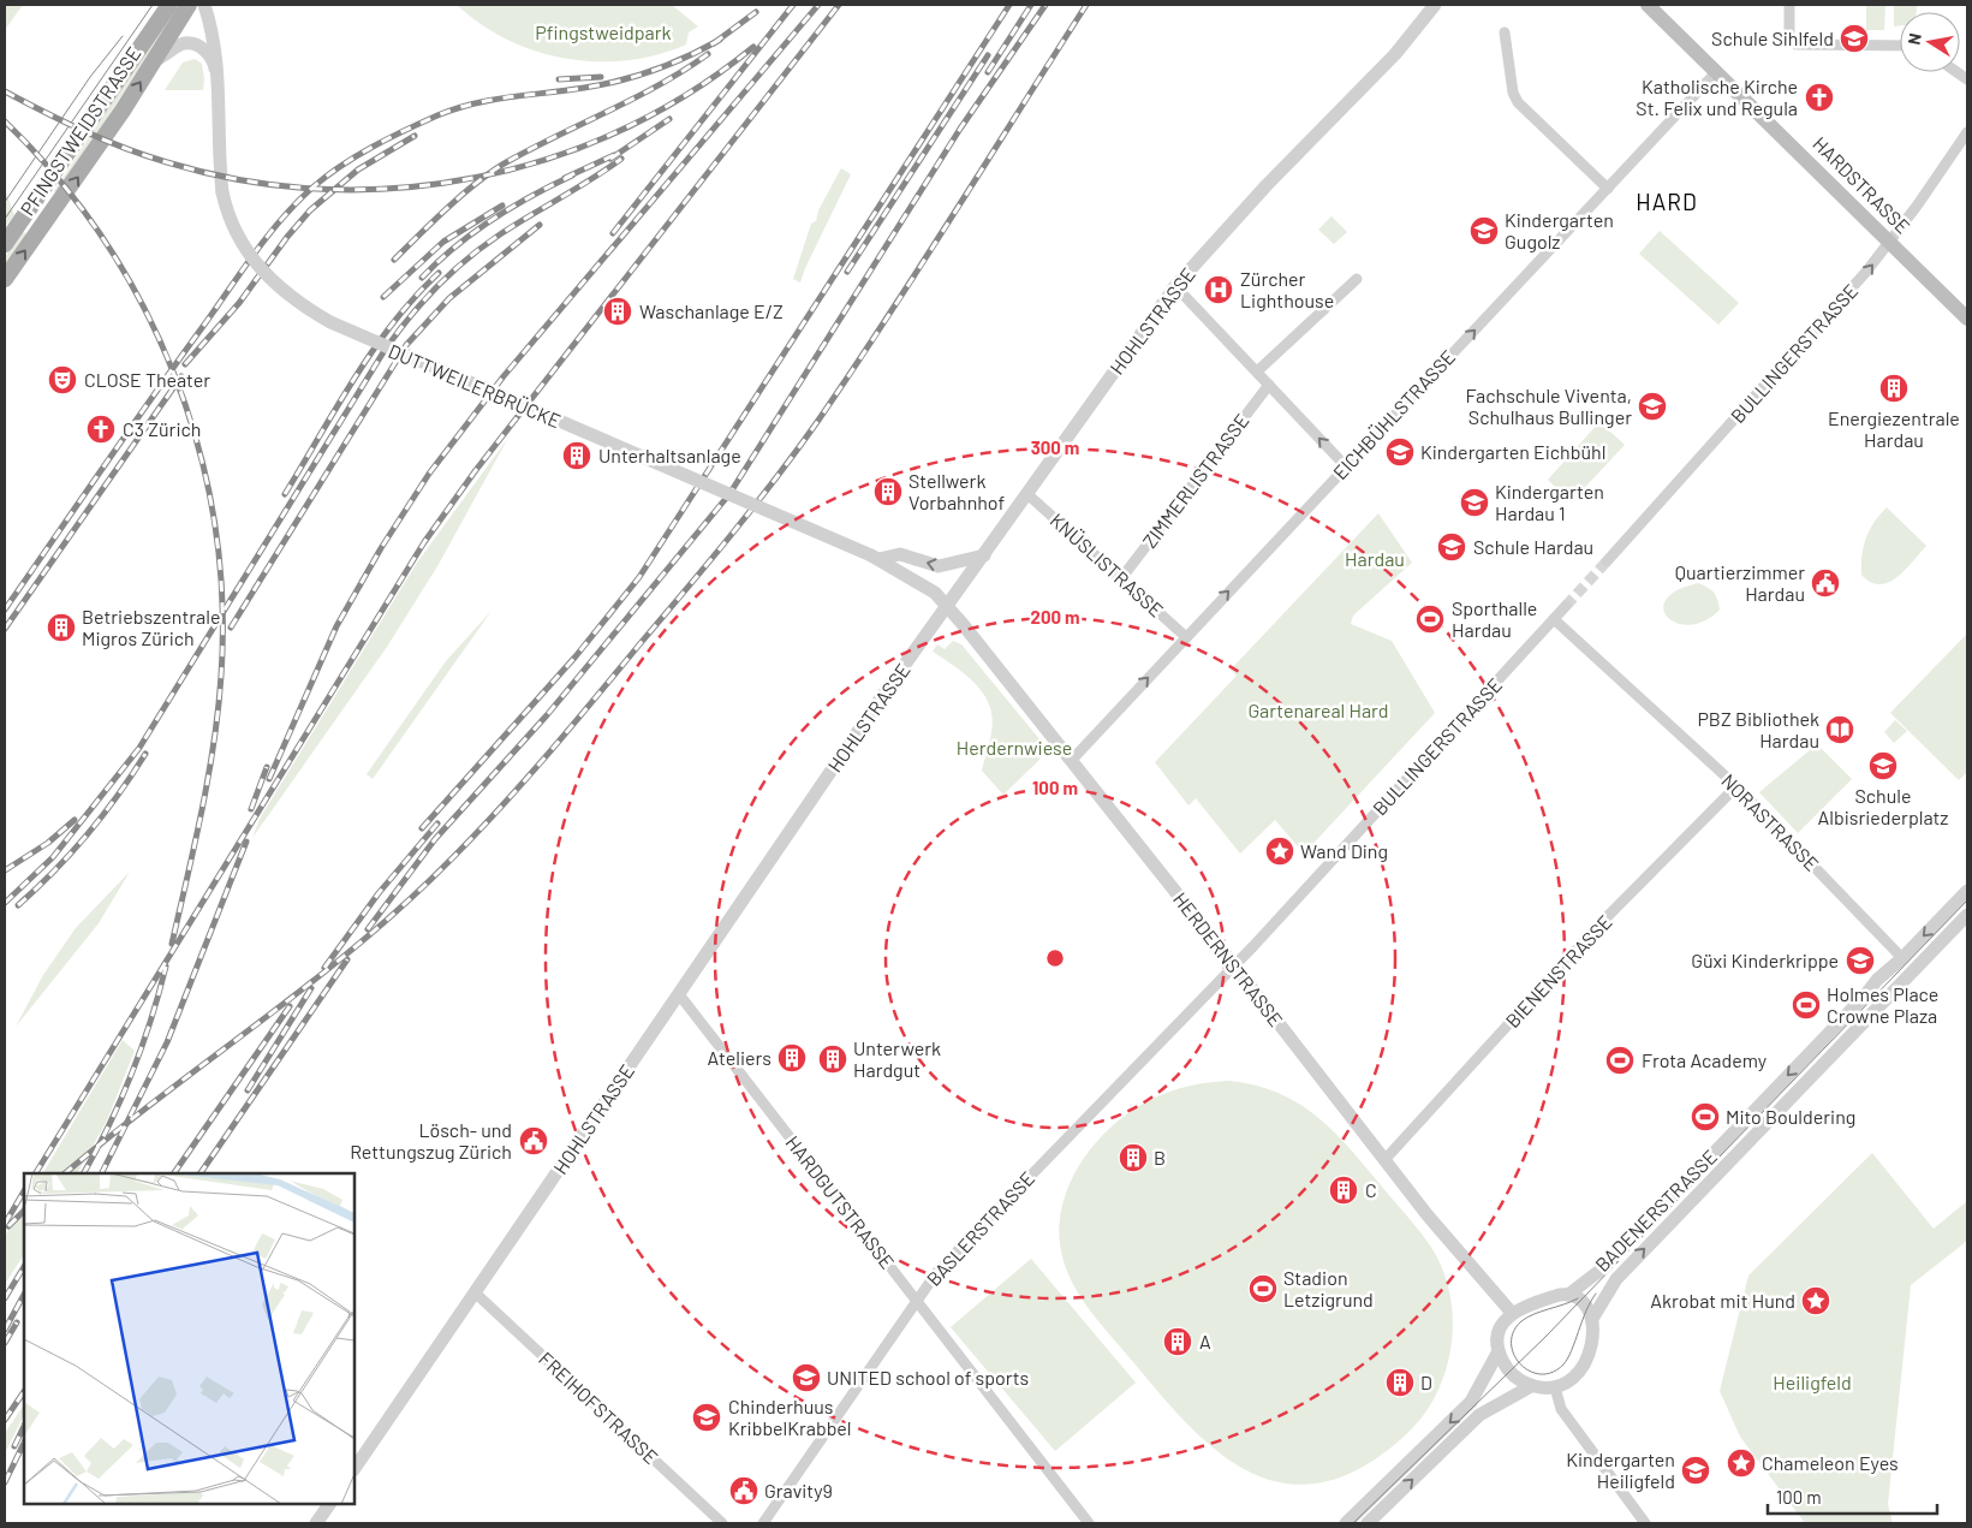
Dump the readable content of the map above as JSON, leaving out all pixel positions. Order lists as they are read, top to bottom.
{
  "streets": {
    "main road": ["PFINGSTWEIDSTRASSE", "HARDSTRASSE"],
    "street": [
      "HOHLSTRASSE",
      "BULLINGERSTRASSE",
      "DUTTWEILERBRÜCKE",
      "EICHBÜHLSTRASSE",
      "ZIMMERLISTRASSE",
      "KNÜSLISTRASSE",
      "NORASTRASSE",
      "HERDERNSTRASSE",
      "BIENENSTRASSE",
      "HARDGUTSTRASSE",
      "BADENERSTRASSE",
      "BASLERSTRASSE",
      "FREIHOFSTRASSE"
    ]
  },
  "crossings": [
    ["HARDSTRASSE", "BULLINGERSTRASSE"],
    ["HARDSTRASSE", "EICHBÜHLSTRASSE"],
    ["HOHLSTRASSE", "DUTTWEILERBRÜCKE"],
    ["HOHLSTRASSE", "KNÜSLISTRASSE"],
    ["HOHLSTRASSE", "HERDERNSTRASSE"],
    ["HOHLSTRASSE", "HARDGUTSTRASSE"],
    ["HOHLSTRASSE", "FREIHOFSTRASSE"],
    ["BULLINGERSTRASSE", "NORASTRASSE"],
    ["BULLINGERSTRASSE", "HERDERNSTRASSE"],
    ["BULLINGERSTRASSE", "BASLERSTRASSE"],
    ["DUTTWEILERBRÜCKE", "HERDERNSTRASSE"],
    ["EICHBÜHLSTRASSE", "KNÜSLISTRASSE"],
    ["EICHBÜHLSTRASSE", "HERDERNSTRASSE"],
    ["ZIMMERLISTRASSE", "KNÜSLISTRASSE"],
    ["NORASTRASSE", "BIENENSTRASSE"],
    ["NORASTRASSE", "BADENERSTRASSE"],
    ["HERDERNSTRASSE", "BIENENSTRASSE"],
    ["HERDERNSTRASSE", "BADENERSTRASSE"],
    ["HERDERNSTRASSE", "BASLERSTRASSE"],
    ["HARDGUTSTRASSE", "BASLERSTRASSE"]
  ],
  "one_way": ["BULLINGERSTRASSE", "EICHBÜHLSTRASSE"],
  "districts": ["HARD"],
  "parks": [
    "Pfingstweidpark",
    "Hardau",
    "Gartenareal Hard",
    "Herdernwiese",
    "Heiligfeld"
  ],
  "places": {
    "school or university": [
      "Schule Sihlfeld",
      "Kindergarten Gugolz",
      "Fachschule Viventa, Schulhaus Bullinger",
      "Kindergarten Eichbühl",
      "Kindergarten Hardau 1",
      "Schule Hardau",
      "Schule Albisriederplatz",
      "Güxi Kinderkrippe",
      "UNITED school of sports",
      "Chinderhuus KribbelKrabbel",
      "Kindergarten Heiligfeld"
    ],
    "church": ["Katholische Kirche St. Felix und Regula", "C3 Zürich"],
    "hospital": ["Zürcher Lighthouse"],
    "building": [
      "Waschanlage E/Z",
      "Energiezentrale Hardau",
      "Unterhaltsanlage",
      "Stellwerk Vorbahnhof",
      "Betriebszentrale Migros Zürich",
      "Ateliers",
      "Unterwerk Hardgut",
      "B",
      "C",
      "A",
      "D"
    ],
    "theatre": ["CLOSE Theater"],
    "public building": ["Quartierzimmer Hardau", "Lösch- und Rettungszug Zürich", "Gravity9"],
    "sports": [
      "Sporthalle Hardau",
      "Holmes Place Crowne Plaza",
      "Frota Academy",
      "Mito Bouldering",
      "Stadion Letzigrund"
    ],
    "library": ["PBZ Bibliothek Hardau"],
    "place": ["Wand Ding", "Akrobat mit Hund", "Chameleon Eyes"]
  },
  "scale_bar": "100 m",
  "north": "left",
  "rings": ["300 m", "200 m", "100 m"]
}
